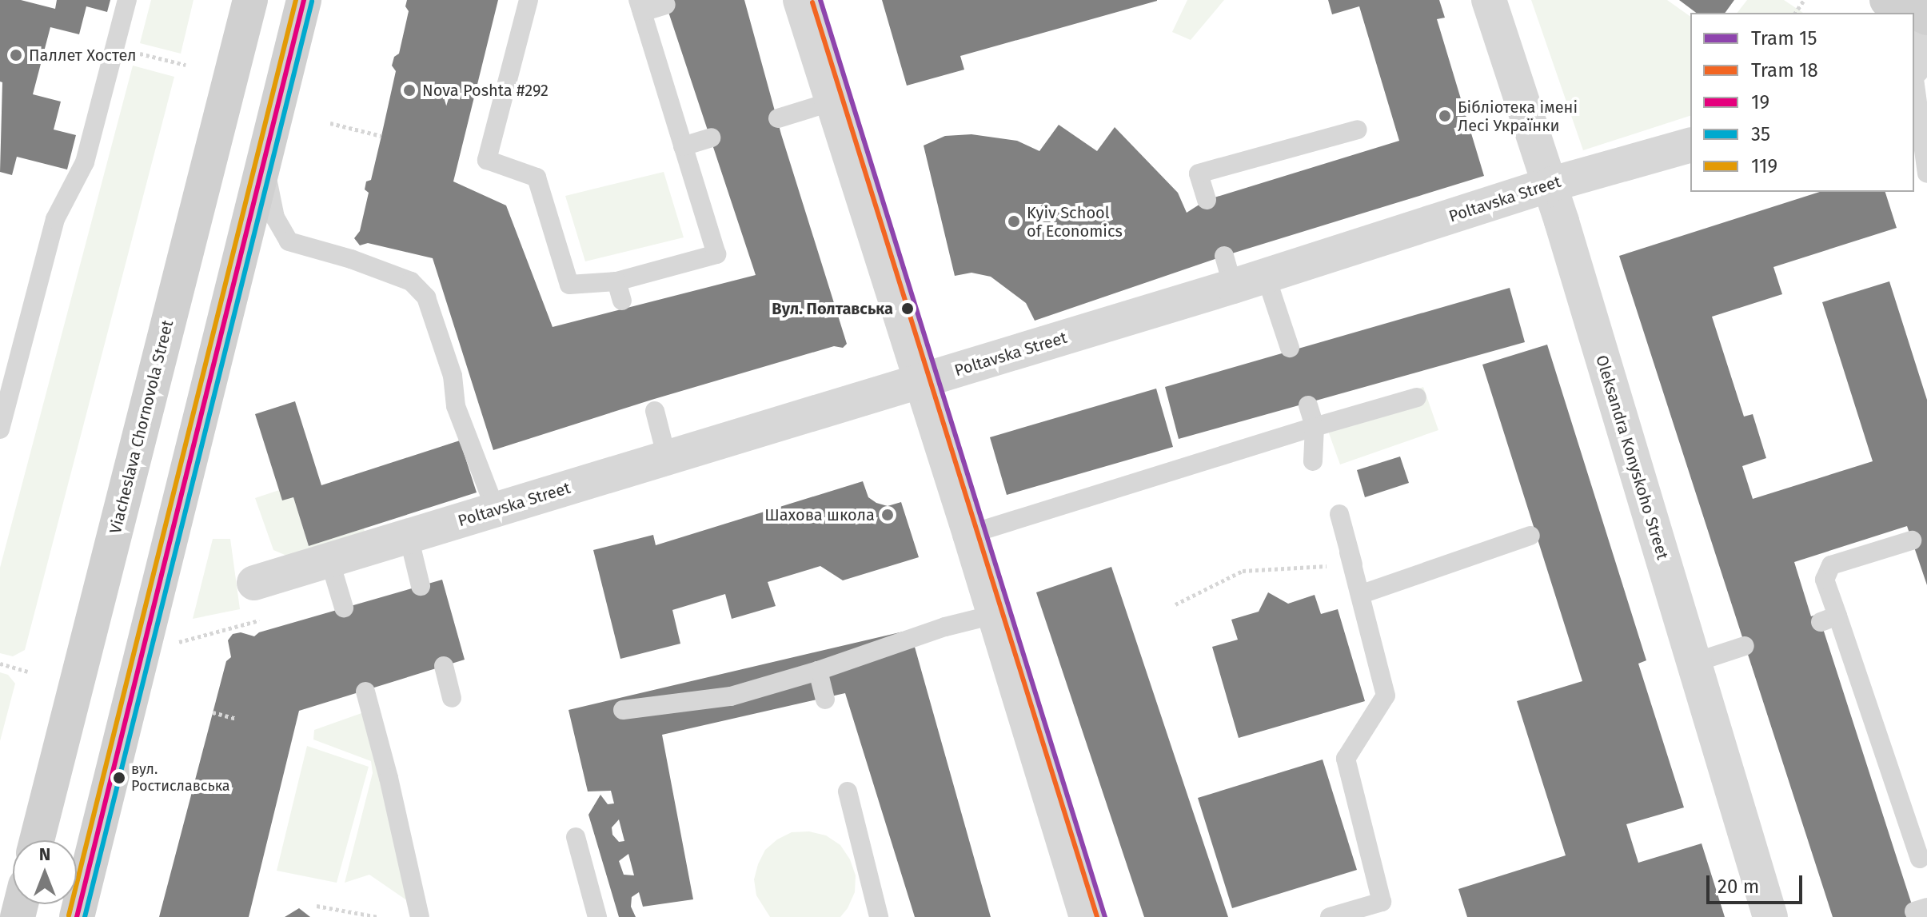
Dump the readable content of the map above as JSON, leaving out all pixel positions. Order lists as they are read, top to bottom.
{
  "streets": {
    "main road": ["Viacheslava Chornovola Street"],
    "street": ["Poltavska Street", "Oleksandra Konyskoho Street"]
  },
  "crossings": [
    ["Poltavska Street", "Oleksandra Konyskoho Street"]
  ],
  "places": [
    "Паллет Хостел",
    "Nova Poshta #292",
    "Бібліотека імені Лесі Українки",
    "Kyiv School of Economics",
    "Вул. Полтавська",
    "Шахова школа",
    "вул. Ростиславська"
  ],
  "lines": [
    "tram line 15",
    "transit line 19",
    "transit line 119",
    "transit line 35",
    "tram line 18"
  ],
  "legend": [
    "Tram 15",
    "Tram 18",
    "19",
    "35",
    "119"
  ],
  "scale_bar": "20 m",
  "north": "top"
}
